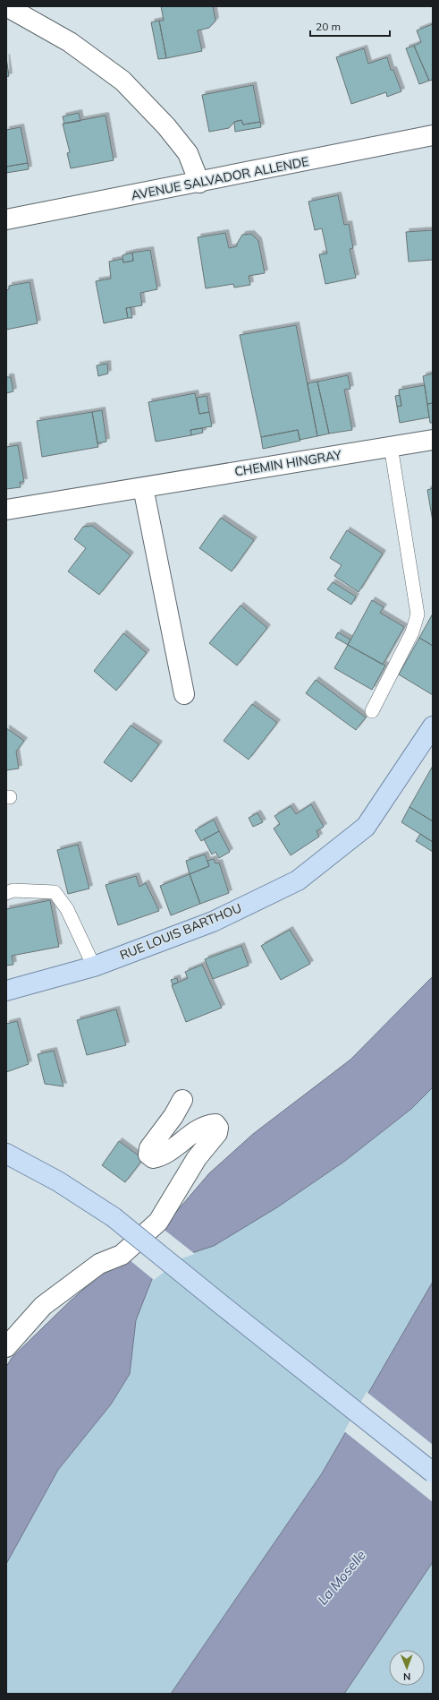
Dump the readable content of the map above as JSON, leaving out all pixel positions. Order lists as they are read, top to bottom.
{
  "streets": {
    "main road": ["RUE LOUIS BARTHOU"],
    "street": ["AVENUE SALVADOR ALLENDE", "CHEMIN HINGRAY"]
  },
  "water": ["La Moselle"],
  "scale_bar": "20 m",
  "north": "bottom"
}
